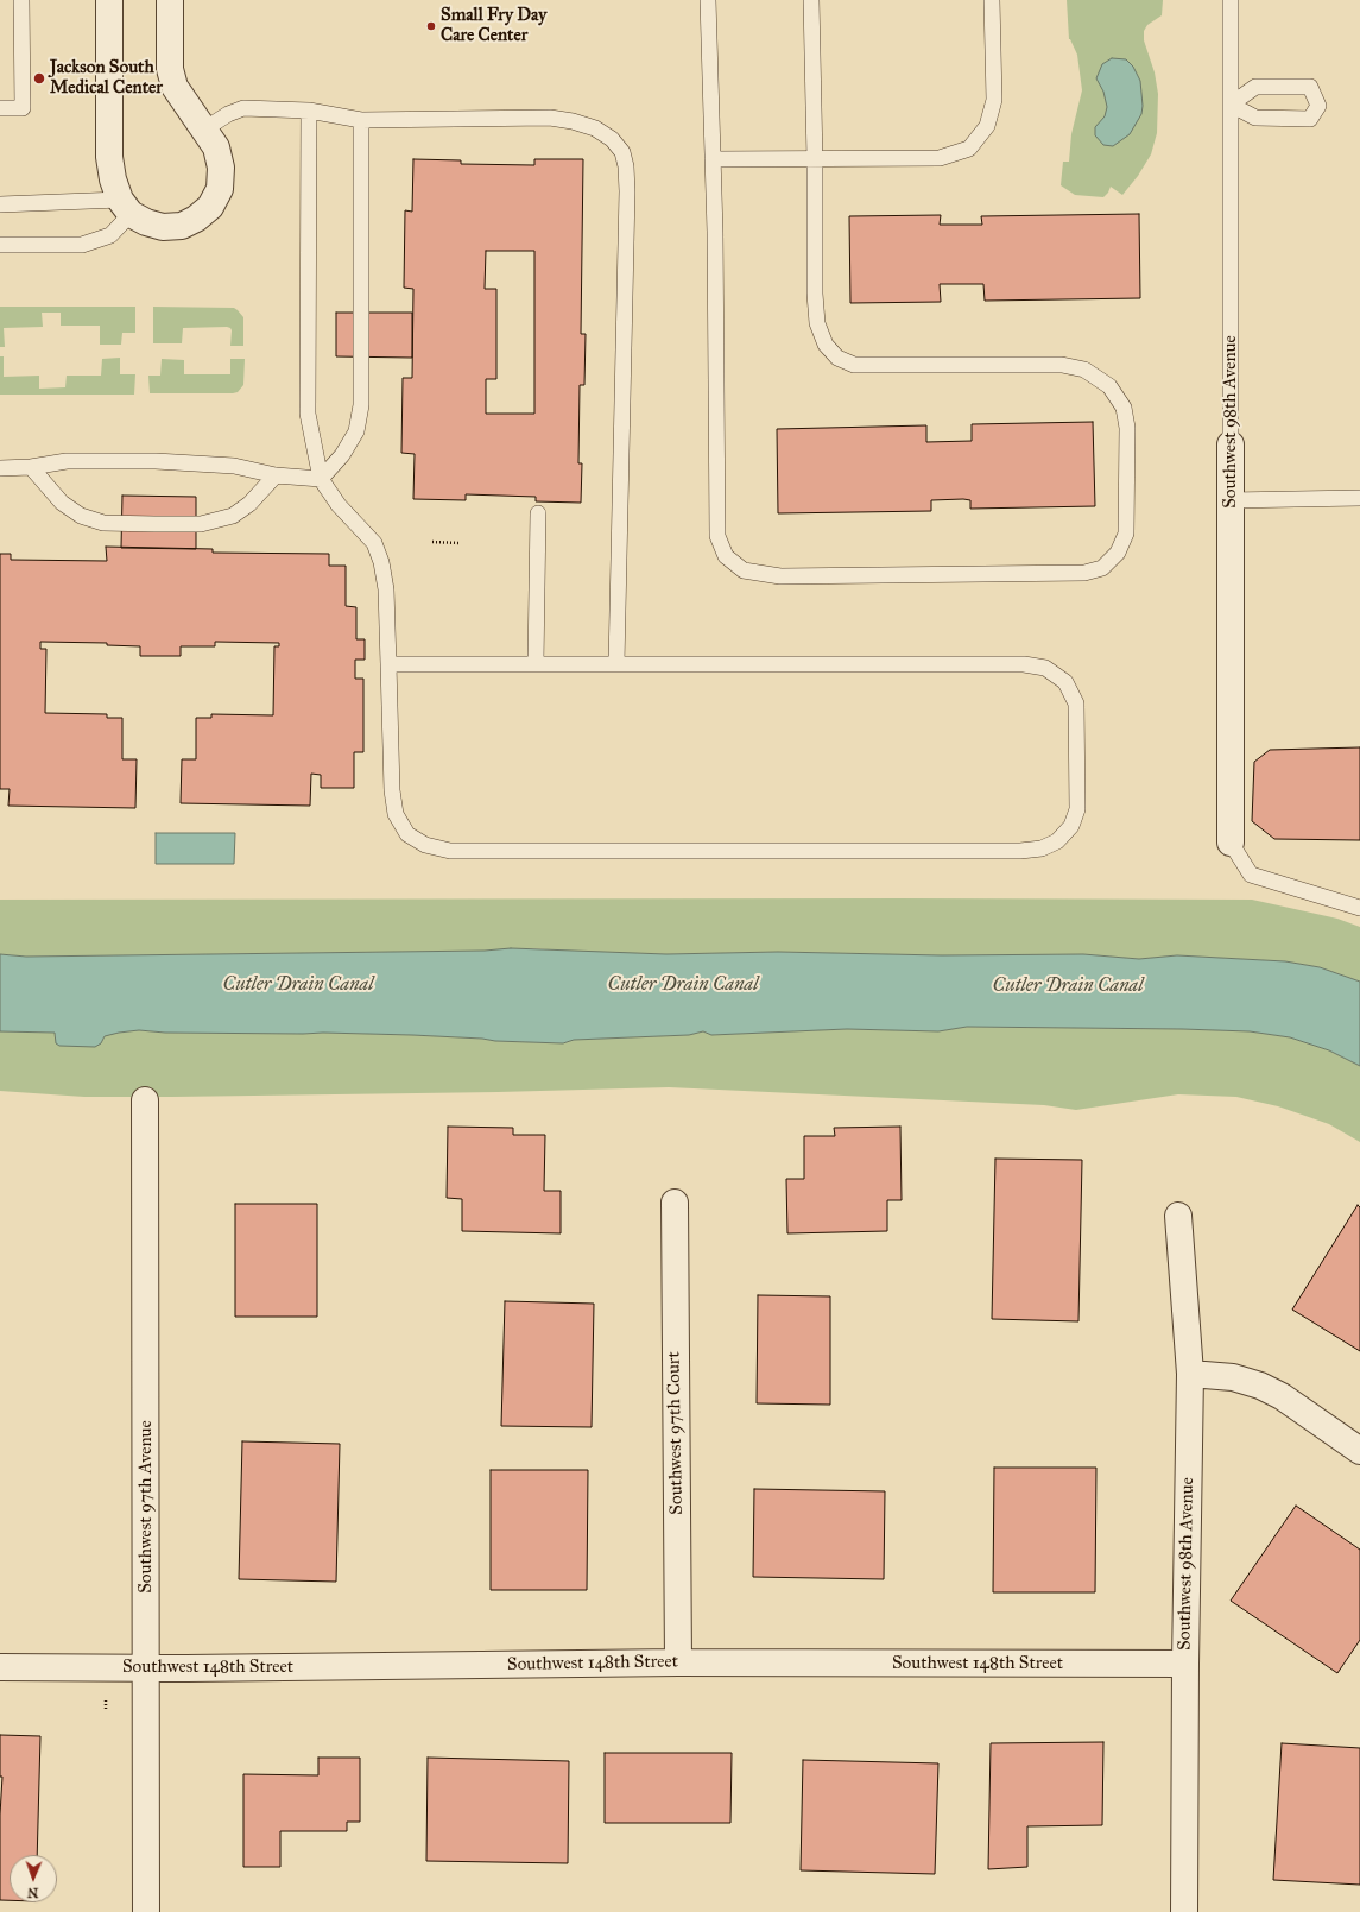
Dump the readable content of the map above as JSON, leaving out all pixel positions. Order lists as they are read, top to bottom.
{
  "streets": {
    "street": [
      "Southwest 98th Avenue",
      "Southwest 97th Court",
      "Southwest 97th Avenue",
      "Southwest 148th Street"
    ]
  },
  "crossings": [
    ["Southwest 98th Avenue", "Southwest 148th Street"],
    ["Southwest 97th Court", "Southwest 148th Street"],
    ["Southwest 97th Avenue", "Southwest 148th Street"]
  ],
  "water": ["Cutler Drain Canal"],
  "places": ["Small Fry Day Care Center", "Jackson South Medical Center"],
  "north": "bottom"
}
